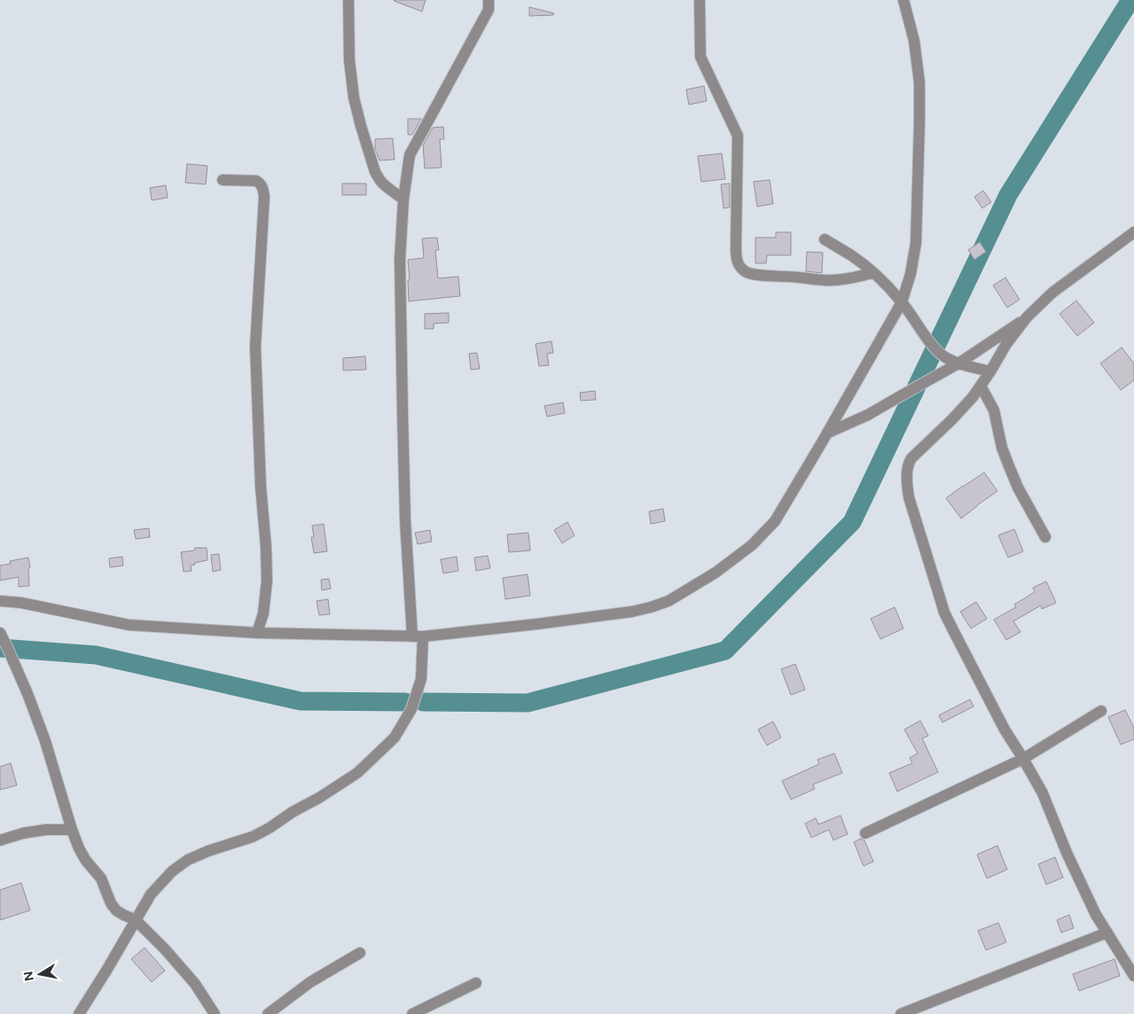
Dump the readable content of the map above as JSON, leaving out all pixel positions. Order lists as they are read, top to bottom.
{
  "north": "left"
}
